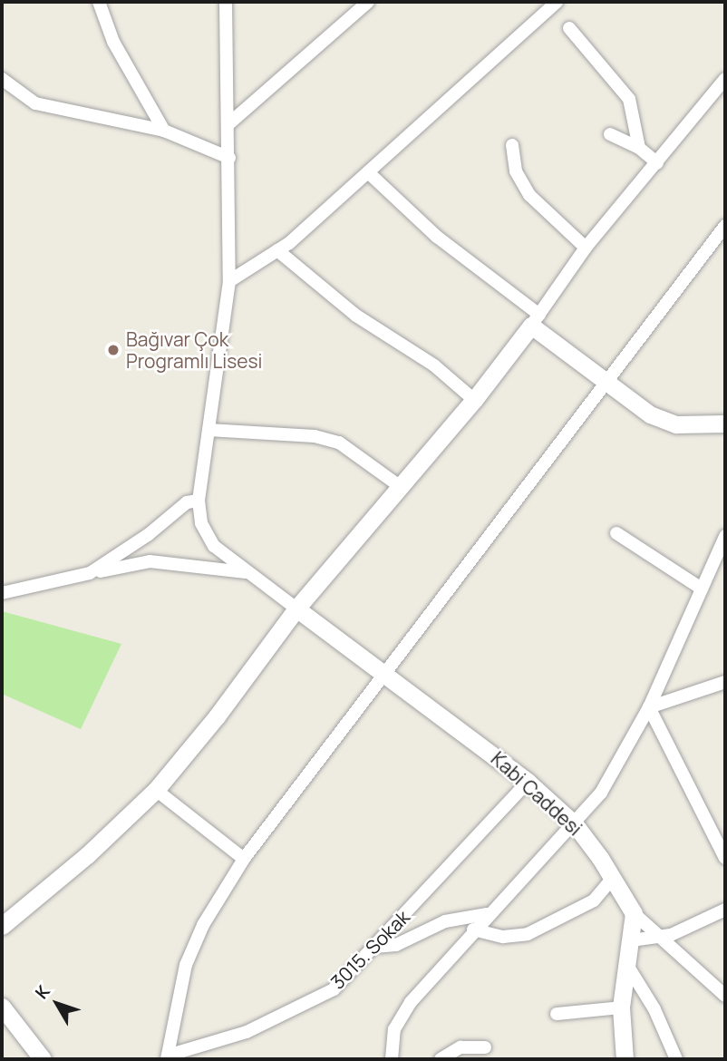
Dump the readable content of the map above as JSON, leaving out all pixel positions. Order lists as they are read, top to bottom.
{
  "streets": {
    "street": ["Kabi Caddesi", "3015. Sokak"]
  },
  "crossings": [
    ["Kabi Caddesi", "3015. Sokak"]
  ],
  "places": ["Bağıvar Çok Programlı Lisesi"],
  "north": "top left"
}
